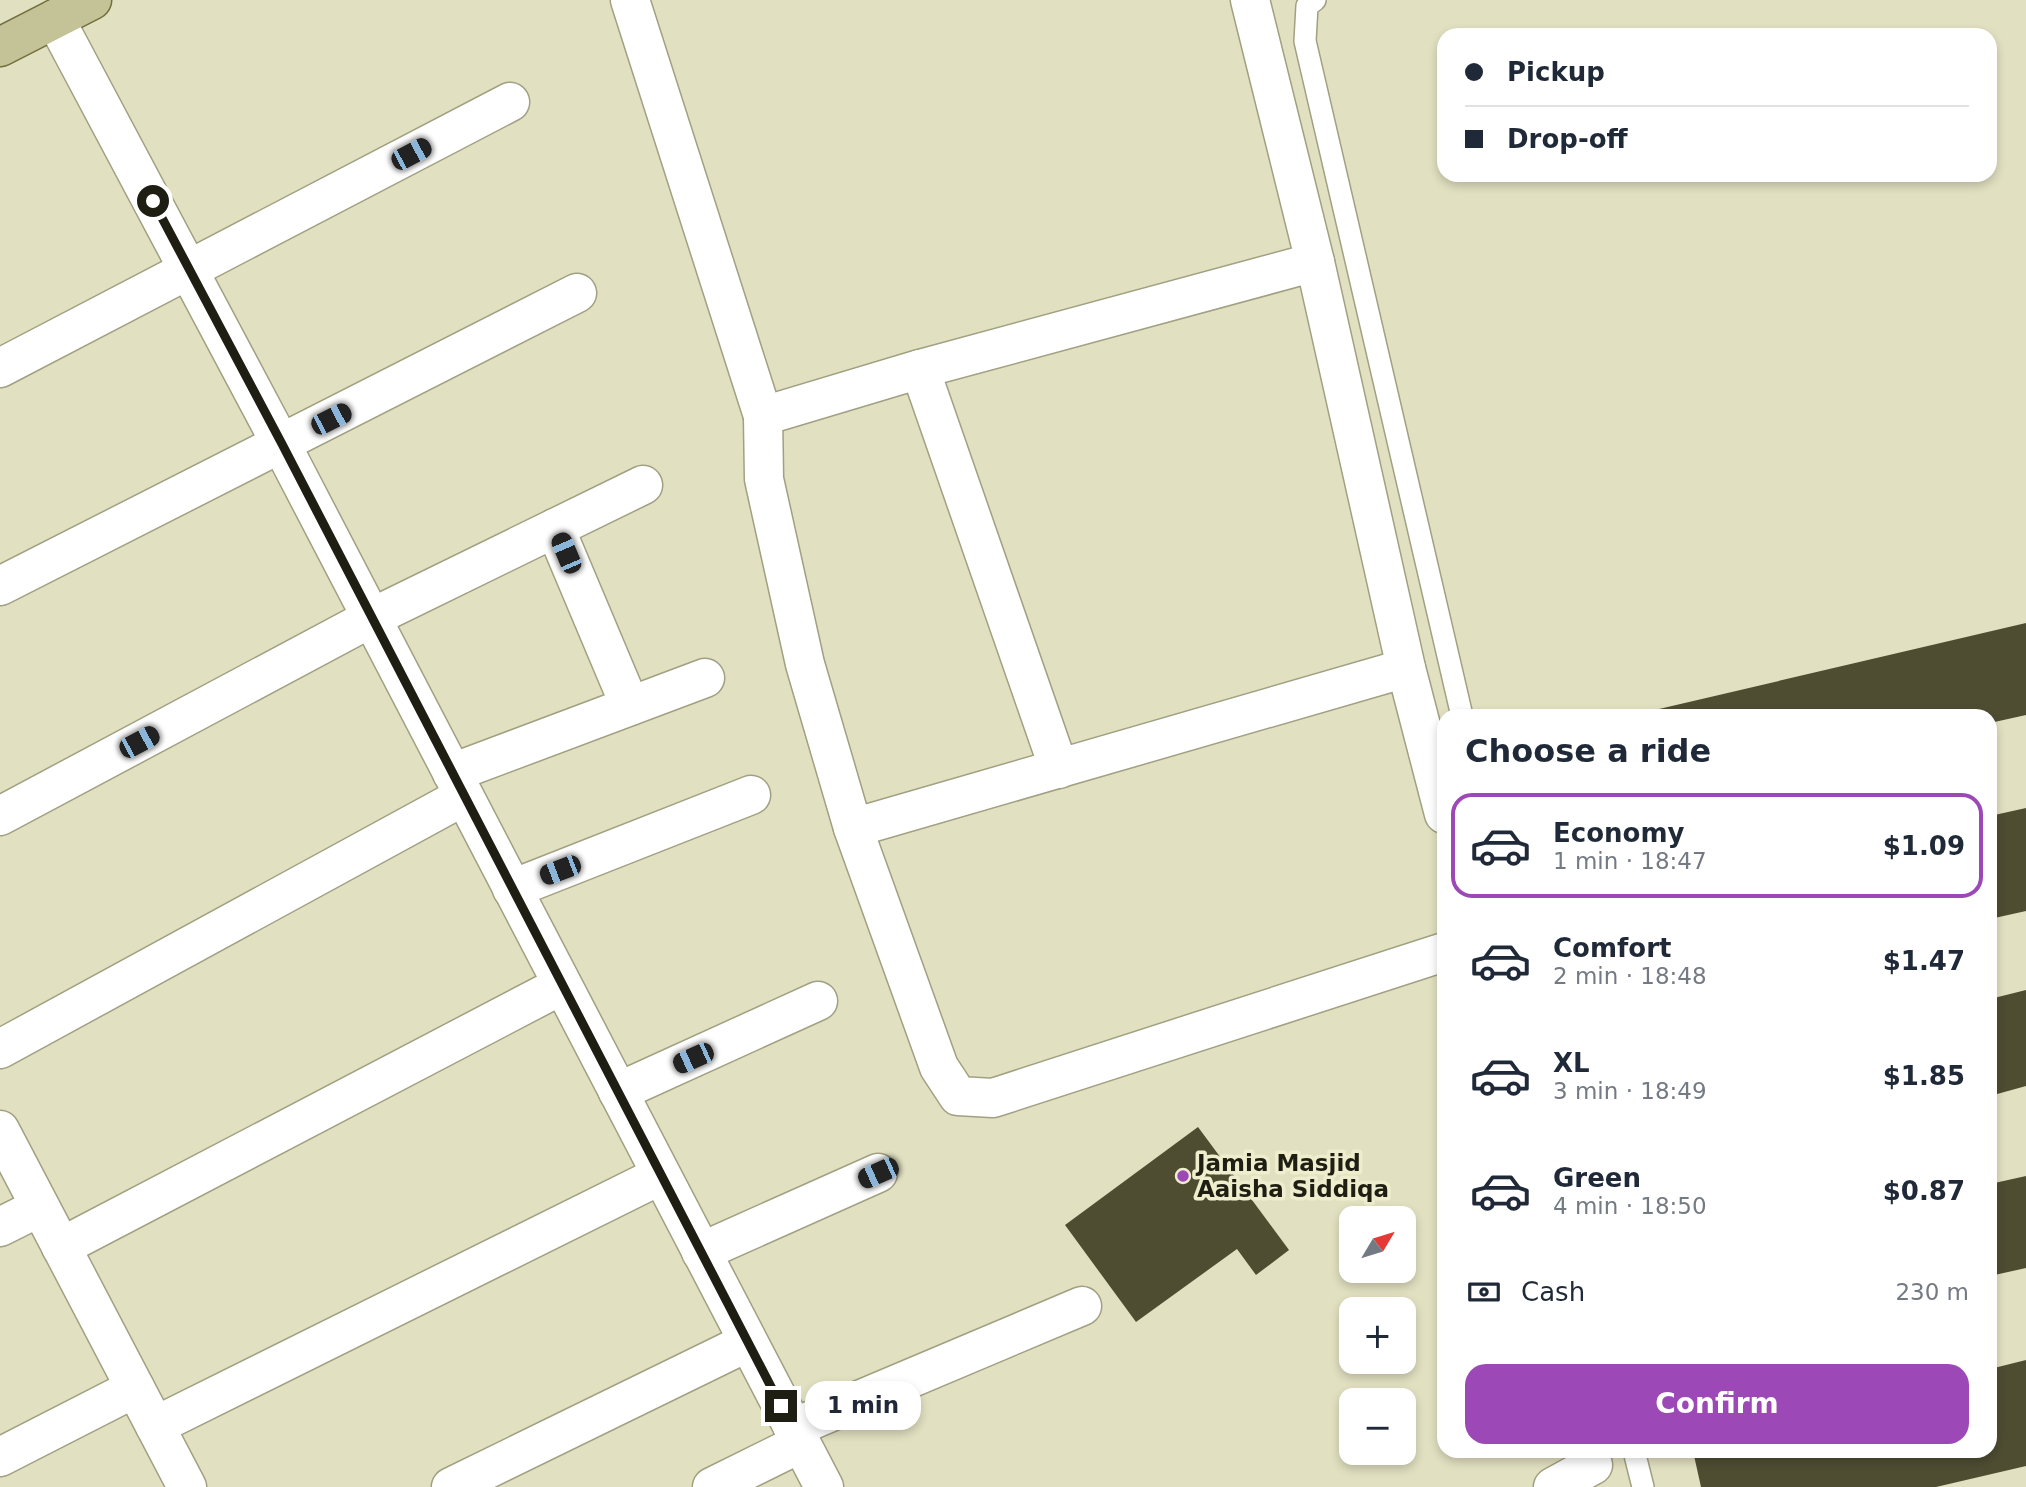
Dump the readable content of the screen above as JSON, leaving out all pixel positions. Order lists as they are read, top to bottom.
{
  "places": ["Jamia Masjid Aaisha Siddiqa"],
  "north": "top right",
  "page": {
    "banner": ["Pickup", "Drop-off"],
    "heading": "Choose a ride",
    "list": [
      {
        "name": "Economy",
        "note": "1 min · 18:47",
        "value": "$1.09"
      },
      {
        "name": "Comfort",
        "note": "2 min · 18:48",
        "value": "$1.47"
      },
      {
        "name": "XL",
        "note": "3 min · 18:49",
        "value": "$1.85"
      },
      {
        "name": "Green",
        "note": "4 min · 18:50",
        "value": "$0.87"
      }
    ],
    "map_buttons": ["+", "−"],
    "pay": ["Cash", "230 m"],
    "buttons": "Confirm",
    "bubble": "1 min"
  }
}
